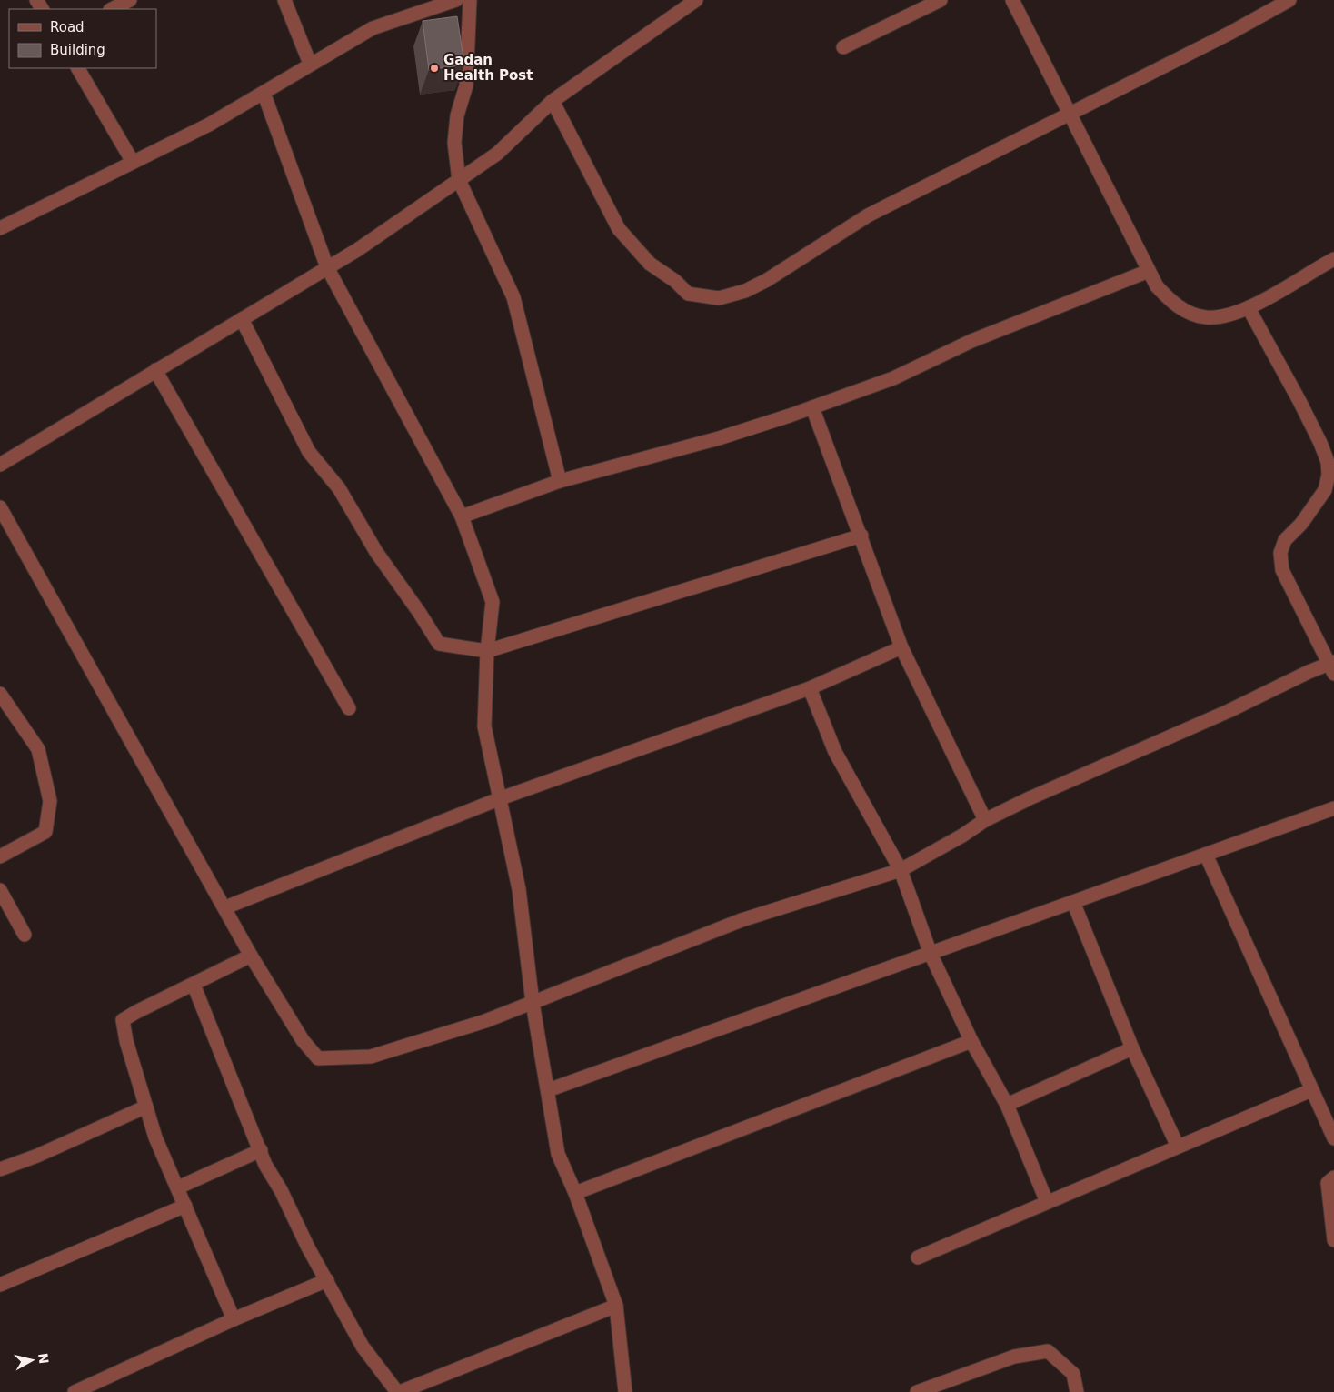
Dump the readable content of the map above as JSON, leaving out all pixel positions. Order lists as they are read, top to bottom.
{
  "places": ["Gadan Health Post"],
  "legend": ["Road", "Building"],
  "north": "right"
}
